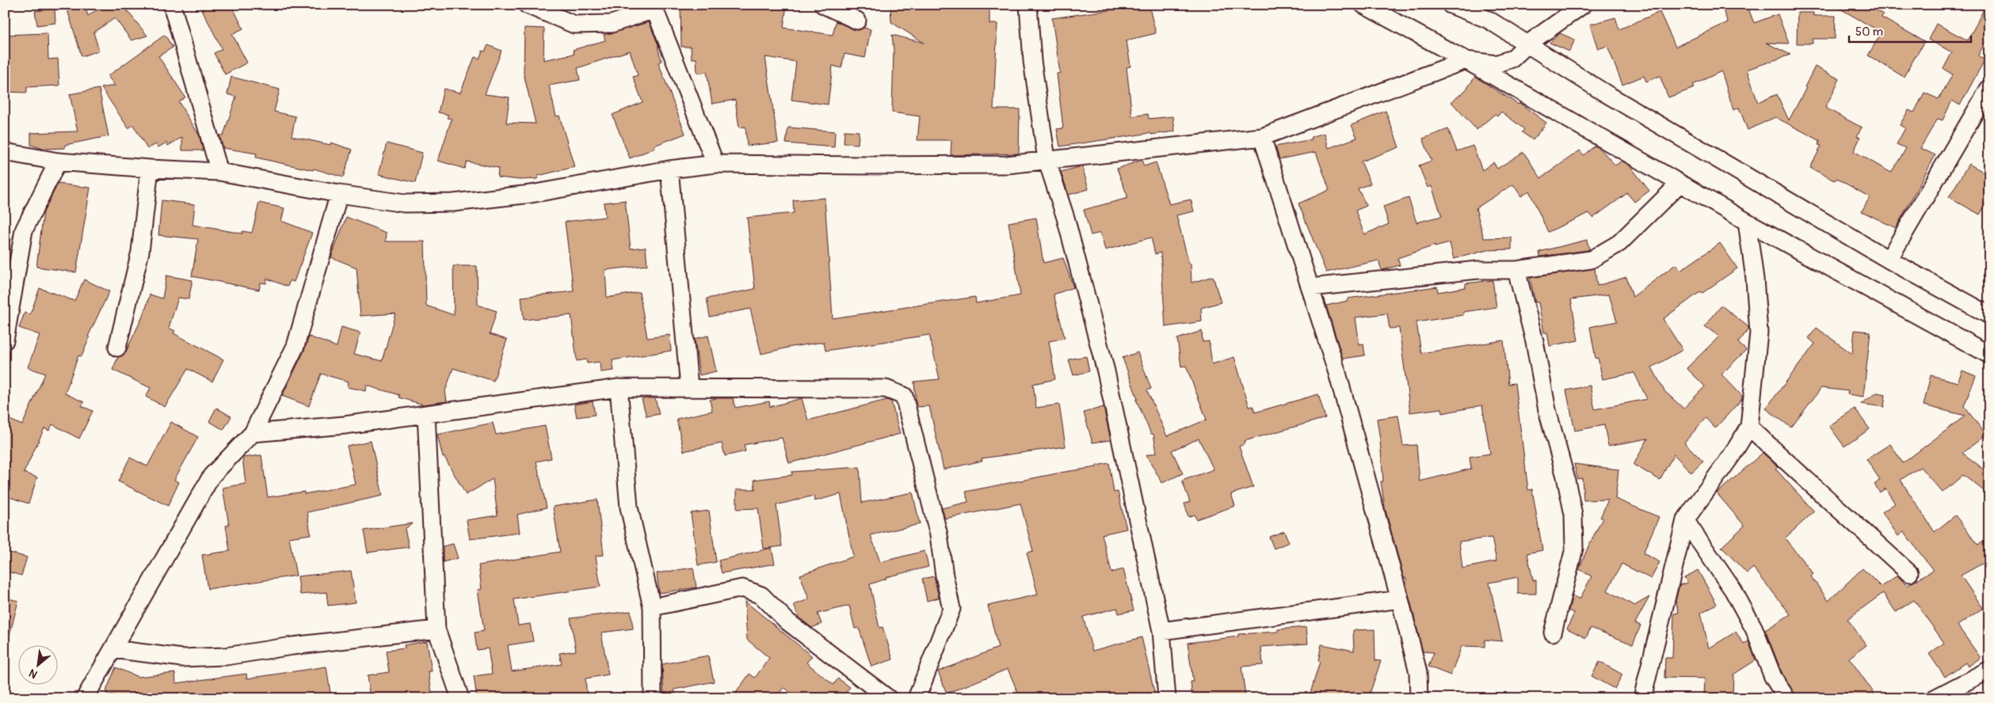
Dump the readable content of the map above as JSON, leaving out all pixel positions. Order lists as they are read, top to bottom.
{
  "scale_bar": "50 m",
  "north": "bottom left"
}
